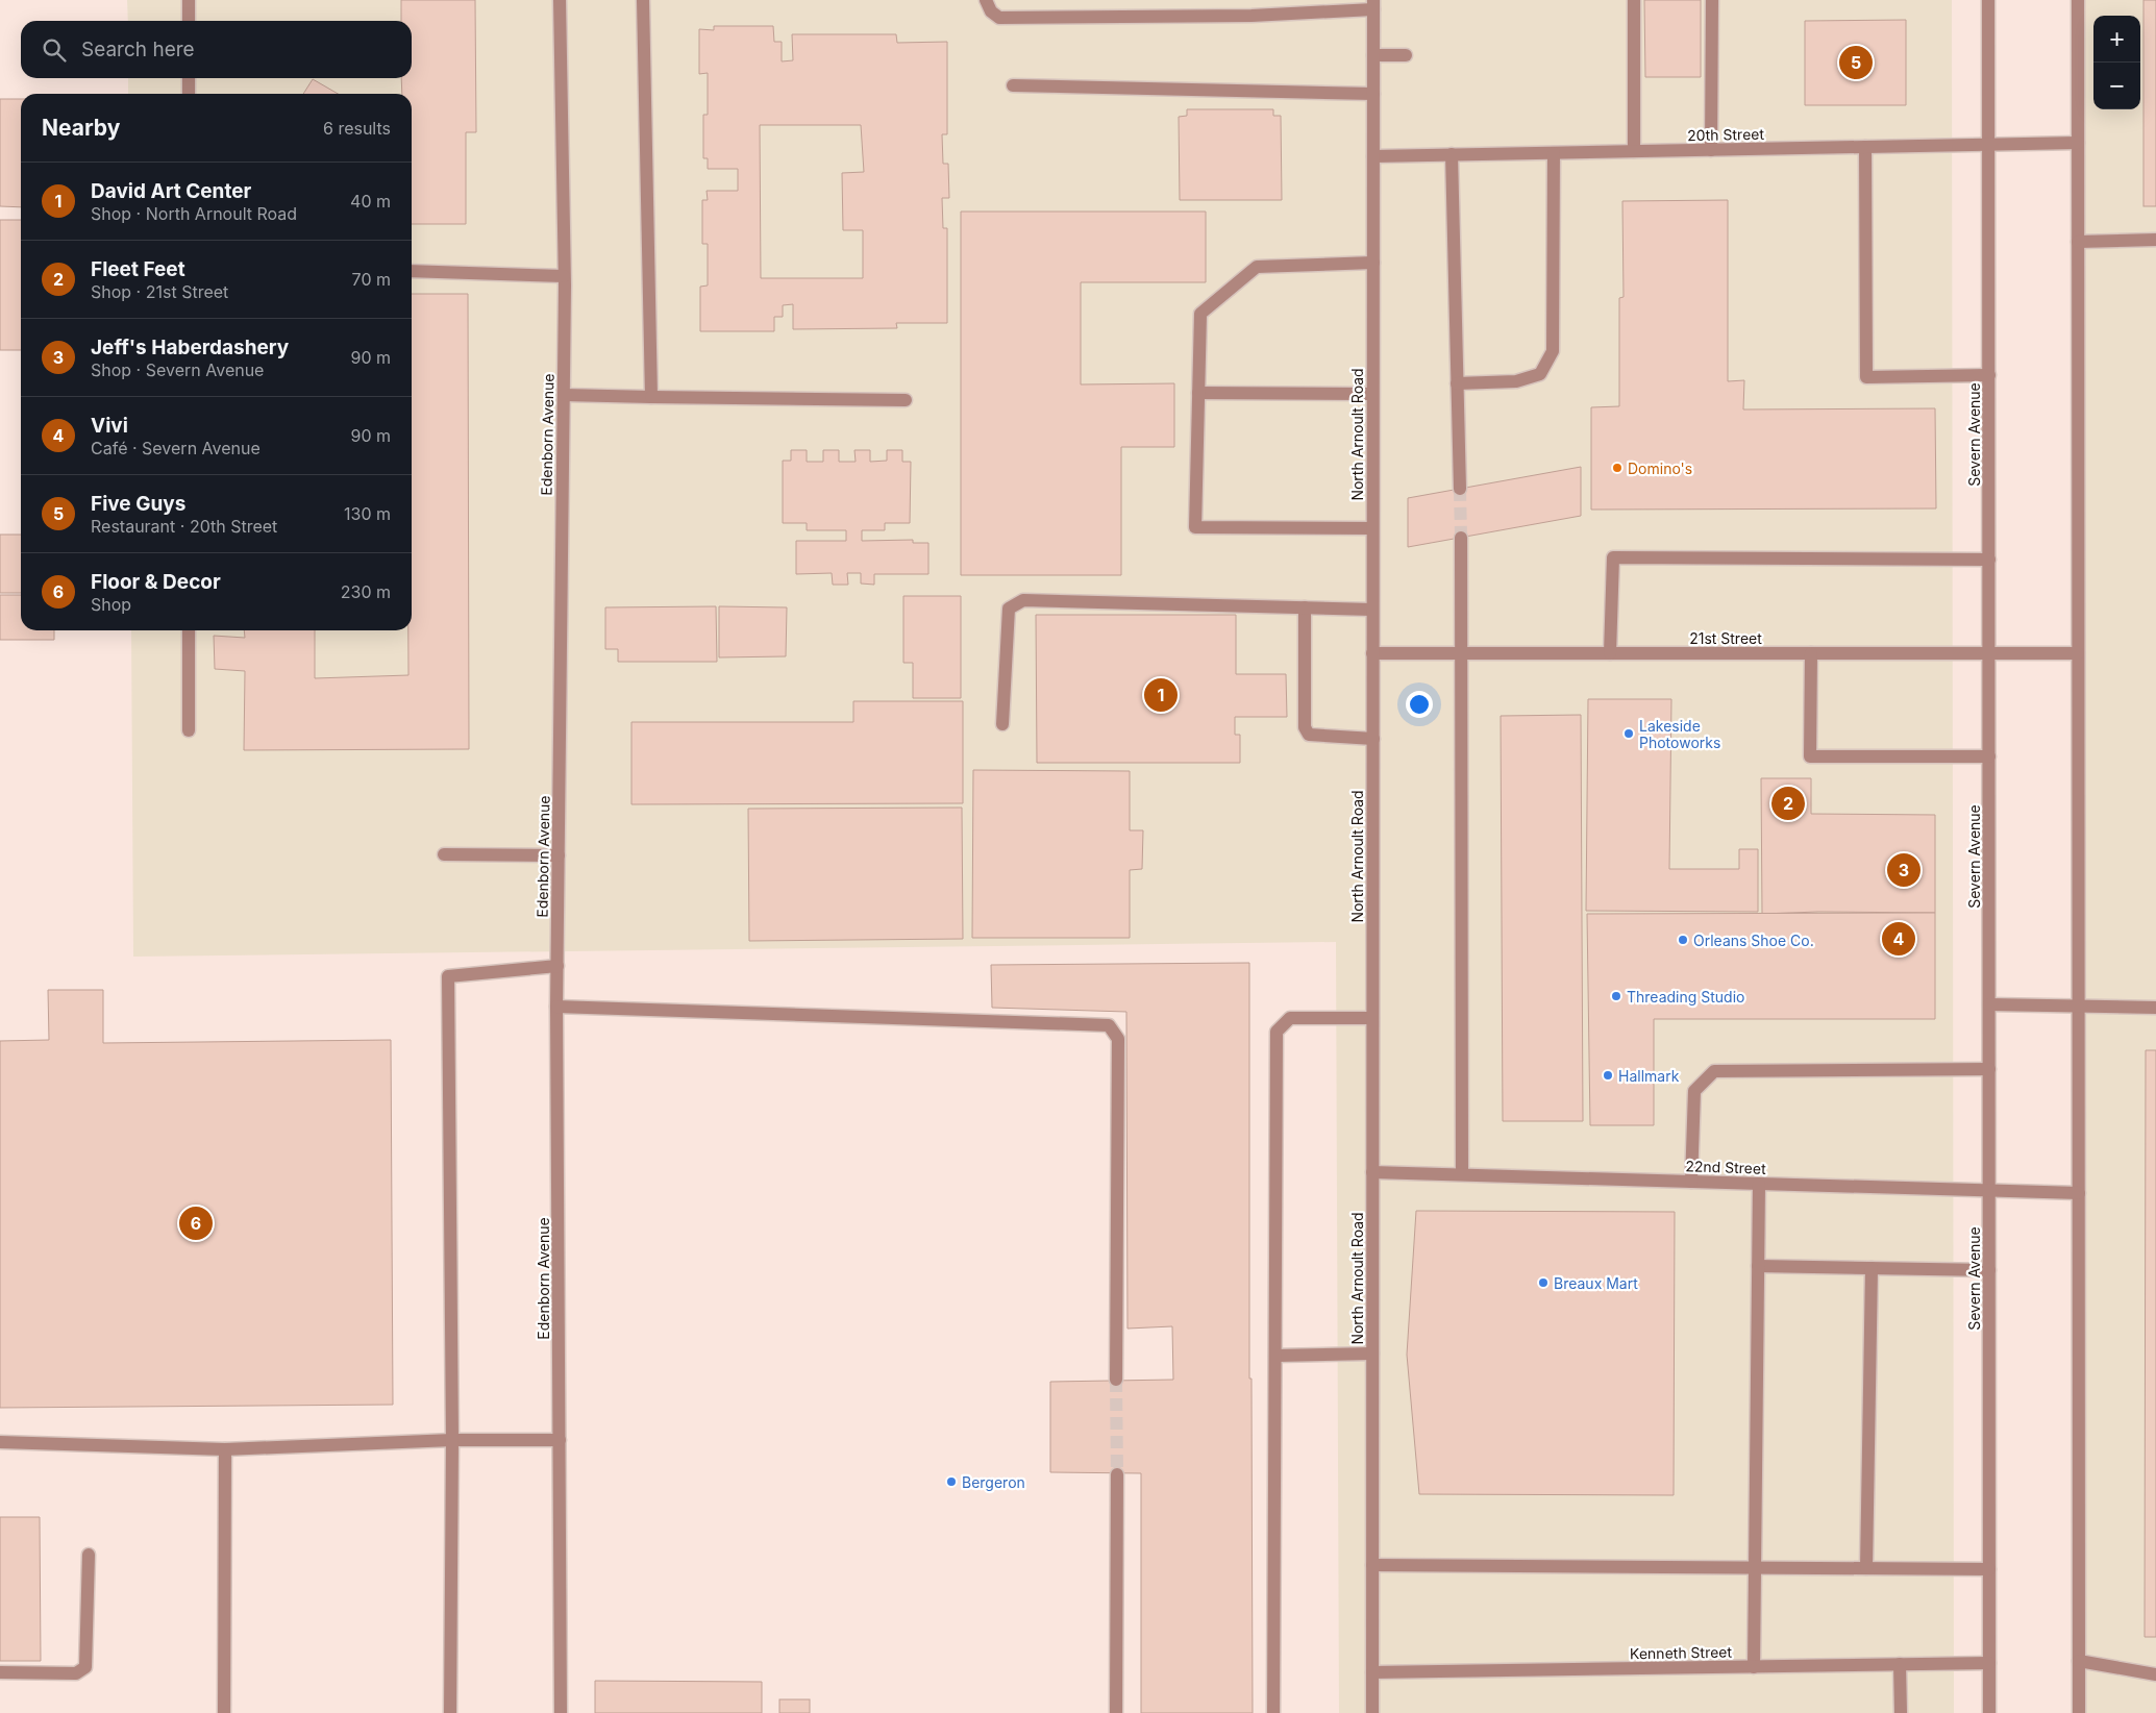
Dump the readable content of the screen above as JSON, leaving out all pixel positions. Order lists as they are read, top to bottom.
{
  "streets": {
    "street": [
      "20th Street",
      "Edenborn Avenue",
      "North Arnoult Road",
      "Severn Avenue",
      "21st Street",
      "22nd Street",
      "Kenneth Street"
    ]
  },
  "crossings": [
    ["20th Street", "North Arnoult Road"],
    ["20th Street", "Severn Avenue"],
    ["North Arnoult Road", "21st Street"],
    ["North Arnoult Road", "22nd Street"],
    ["North Arnoult Road", "Kenneth Street"],
    ["Severn Avenue", "21st Street"],
    ["Severn Avenue", "22nd Street"],
    ["Severn Avenue", "Kenneth Street"]
  ],
  "places": [
    "Domino's",
    "Lakeside Photoworks",
    "Orleans Shoe Co.",
    "Threading Studio",
    "Hallmark",
    "Breaux Mart",
    "Bergeron"
  ],
  "page": {
    "map_buttons": ["+", "−"],
    "search": "Search here",
    "pins": [
      "5",
      "1",
      "2",
      "3",
      "4",
      "6"
    ],
    "heading": ["Nearby", "6 results"],
    "list": [
      {
        "mark": "1",
        "name": "David Art Center",
        "note": "Shop · North Arnoult Road",
        "value": "40 m"
      },
      {
        "mark": "2",
        "name": "Fleet Feet",
        "note": "Shop · 21st Street",
        "value": "70 m"
      },
      {
        "mark": "3",
        "name": "Jeff's Haberdashery",
        "note": "Shop · Severn Avenue",
        "value": "90 m"
      },
      {
        "mark": "4",
        "name": "Vivi",
        "note": "Café · Severn Avenue",
        "value": "90 m"
      },
      {
        "mark": "5",
        "name": "Five Guys",
        "note": "Restaurant · 20th Street",
        "value": "130 m"
      },
      {
        "mark": "6",
        "name": "Floor & Decor",
        "note": "Shop",
        "value": "230 m"
      }
    ]
  }
}
